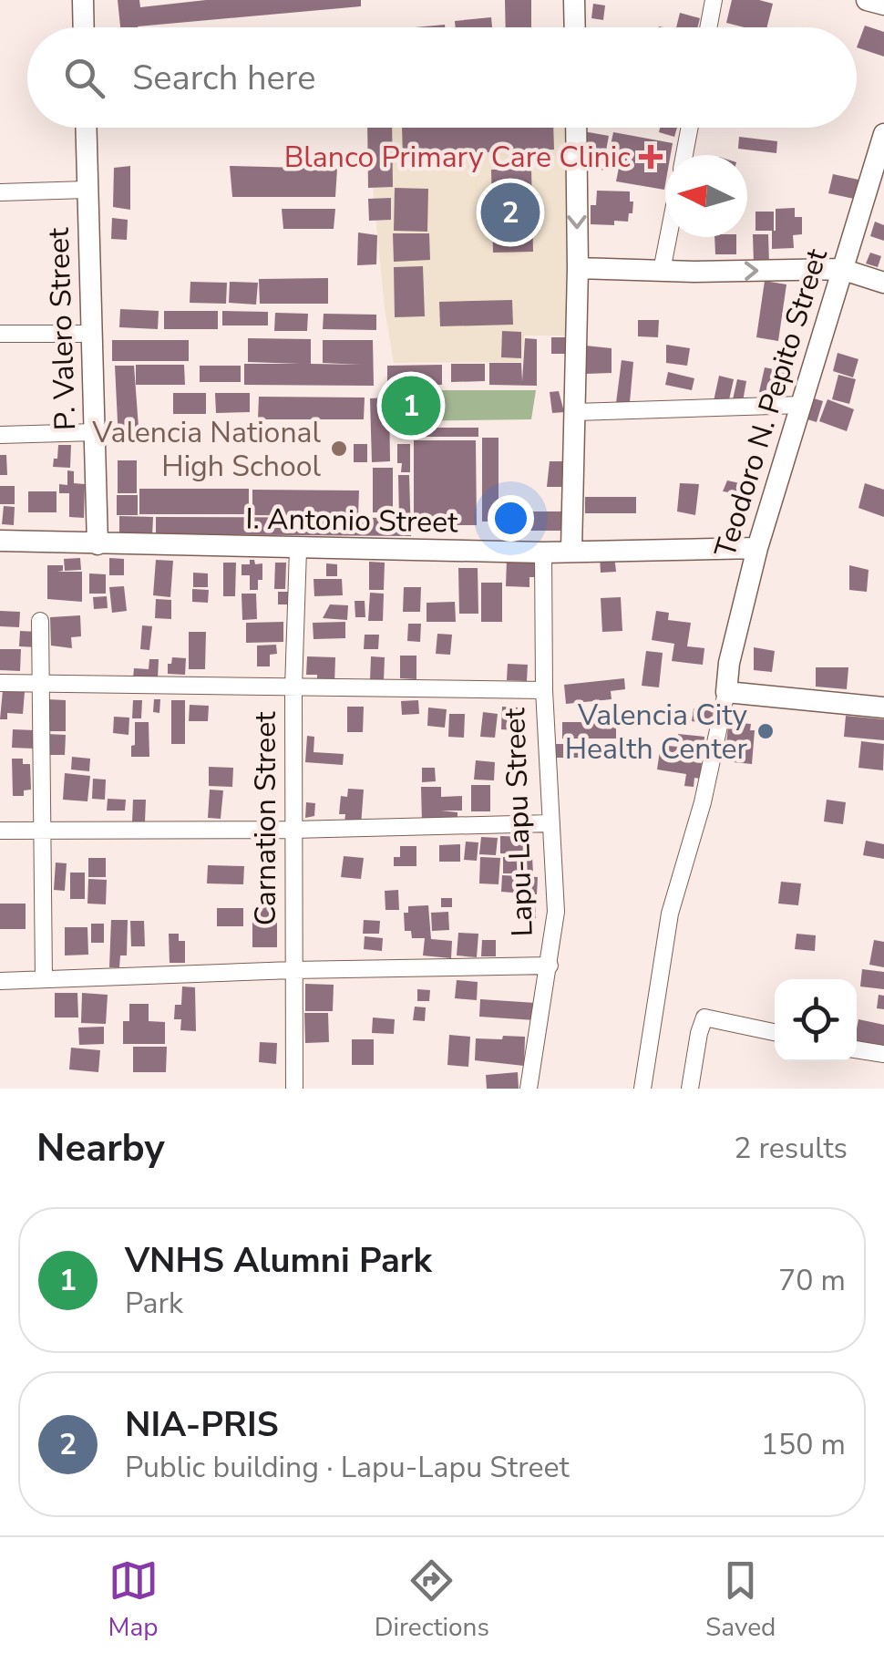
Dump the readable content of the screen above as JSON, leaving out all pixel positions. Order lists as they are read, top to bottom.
{
  "streets": {
    "street": [
      "P. Valero Street",
      "Teodoro N. Pepito Street",
      "I. Antonio Street",
      "Carnation Street",
      "Lapu-Lapu Street"
    ]
  },
  "crossings": [
    ["P. Valero Street", "I. Antonio Street"],
    ["Teodoro N. Pepito Street", "I. Antonio Street"],
    ["I. Antonio Street", "Carnation Street"],
    ["I. Antonio Street", "Lapu-Lapu Street"]
  ],
  "places": {
    "health": ["Blanco Primary Care Clinic"],
    "other": ["Valencia National High School", "Valencia City Health Center"]
  },
  "north": "left",
  "page": {
    "search": "Search here",
    "pins": ["2", "1"],
    "heading": ["Nearby", "2 results"],
    "list": [
      {
        "mark": "1",
        "name": "VNHS Alumni Park",
        "note": "Park",
        "value": "70 m"
      },
      {
        "mark": "2",
        "name": "NIA-PRIS",
        "note": "Public building · Lapu-Lapu Street",
        "value": "150 m"
      }
    ],
    "nav": ["Map", "Directions", "Saved"]
  }
}
